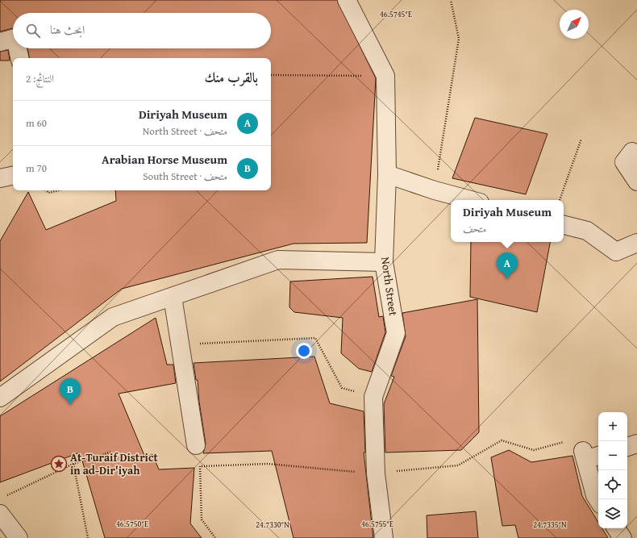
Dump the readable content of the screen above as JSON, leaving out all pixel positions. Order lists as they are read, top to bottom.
{
  "streets": {
    "street": ["North Street"]
  },
  "places": {
    "place": ["At-Turaif District in ad-Dir'iyah"]
  },
  "north": "top right",
  "page": {
    "search": "ابحث هنا",
    "heading": ["بالقرب منك", "النتائج: 2"],
    "list": [
      {
        "mark": "A",
        "name": "Diriyah Museum",
        "note": "متحف · North Street",
        "value": "60 m"
      },
      {
        "mark": "B",
        "name": "Arabian Horse Museum",
        "note": "متحف · South Street",
        "value": "70 m"
      }
    ],
    "popup": ["Diriyah Museum", "متحف"],
    "pins": ["A", "B"],
    "map_buttons": ["+", "−"]
  },
  "coordinates": [
    "46.5745°E",
    "46.5750°E",
    "46.5755°E",
    "24.7330°N",
    "24.7335°N"
  ]
}
